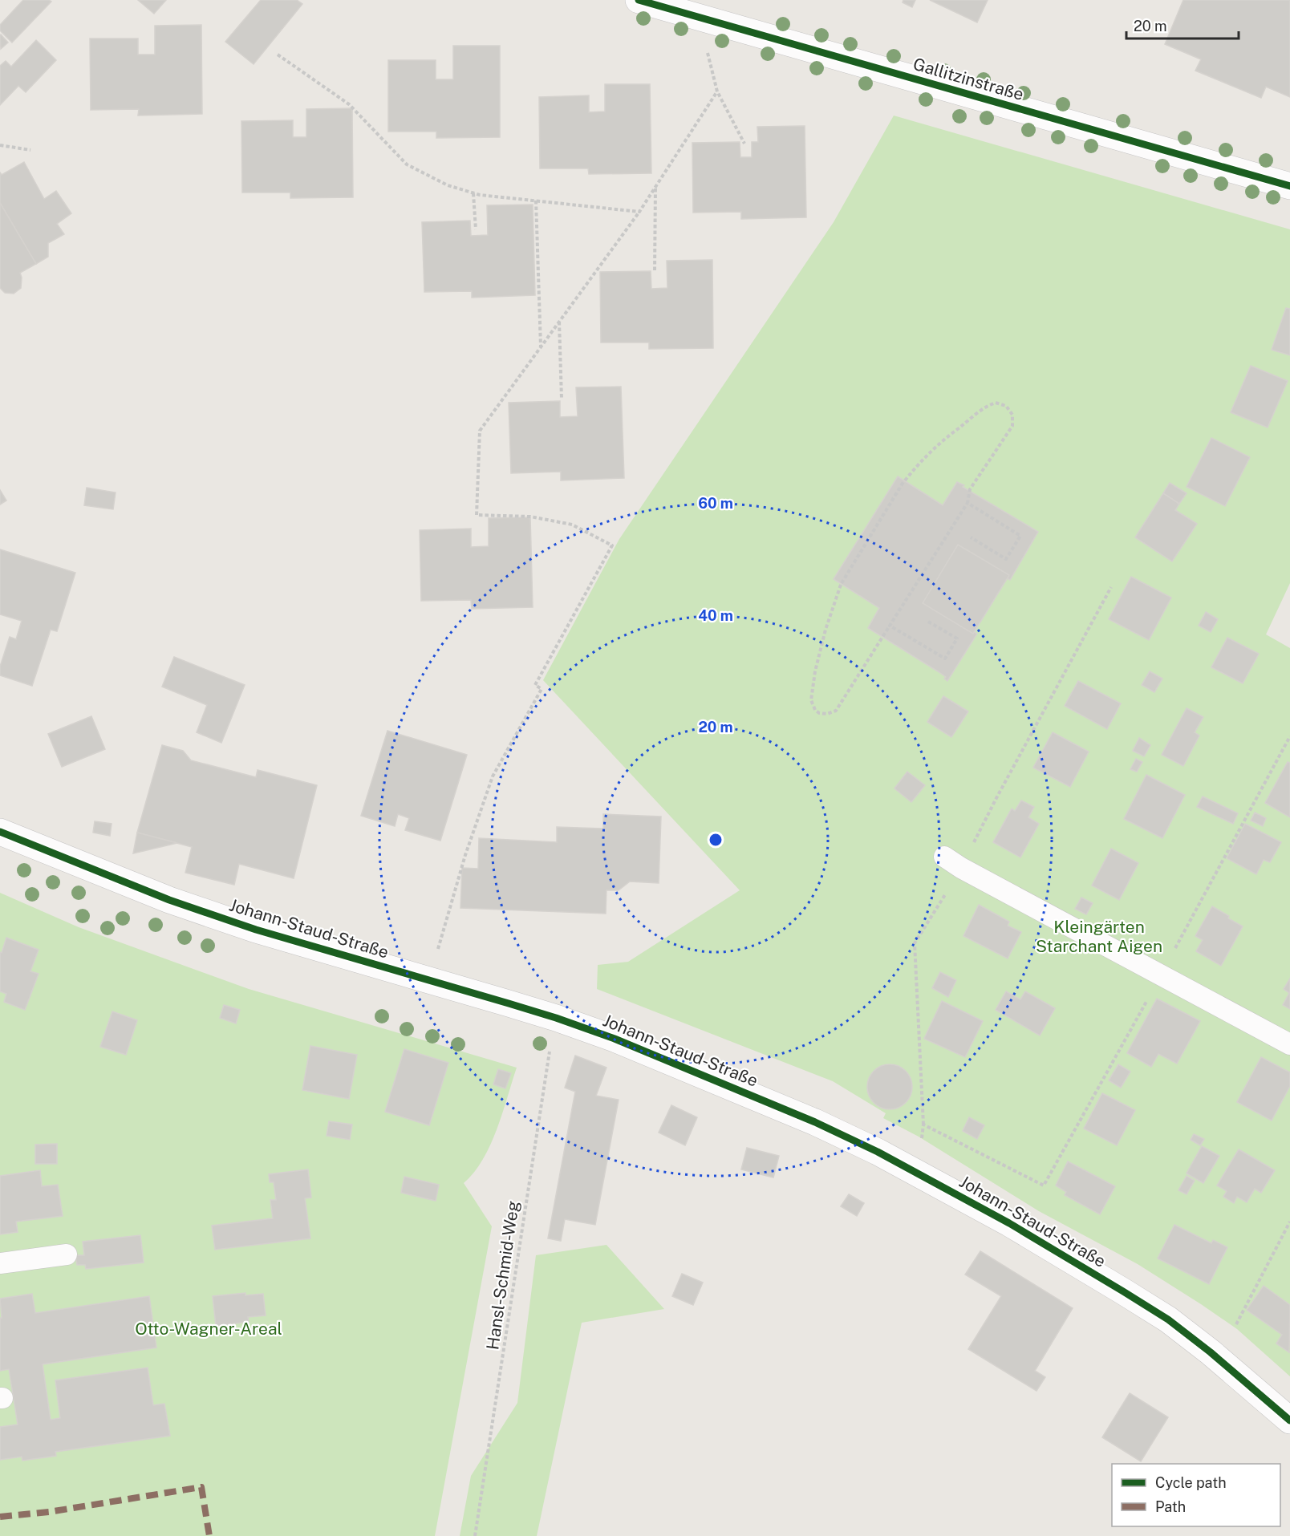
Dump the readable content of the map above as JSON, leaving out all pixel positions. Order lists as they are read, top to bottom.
{
  "streets": {
    "street": ["Gallitzinstraße", "Johann-Staud-Straße"],
    "path": ["Hansl-Schmid-Weg"]
  },
  "crossings": [
    ["Johann-Staud-Straße", "Hansl-Schmid-Weg"]
  ],
  "parks": ["Kleingärten Starchant Aigen", "Otto-Wagner-Areal"],
  "legend": ["Cycle path", "Path"],
  "scale_bar": "20 m",
  "rings": ["60 m", "40 m", "20 m"]
}
